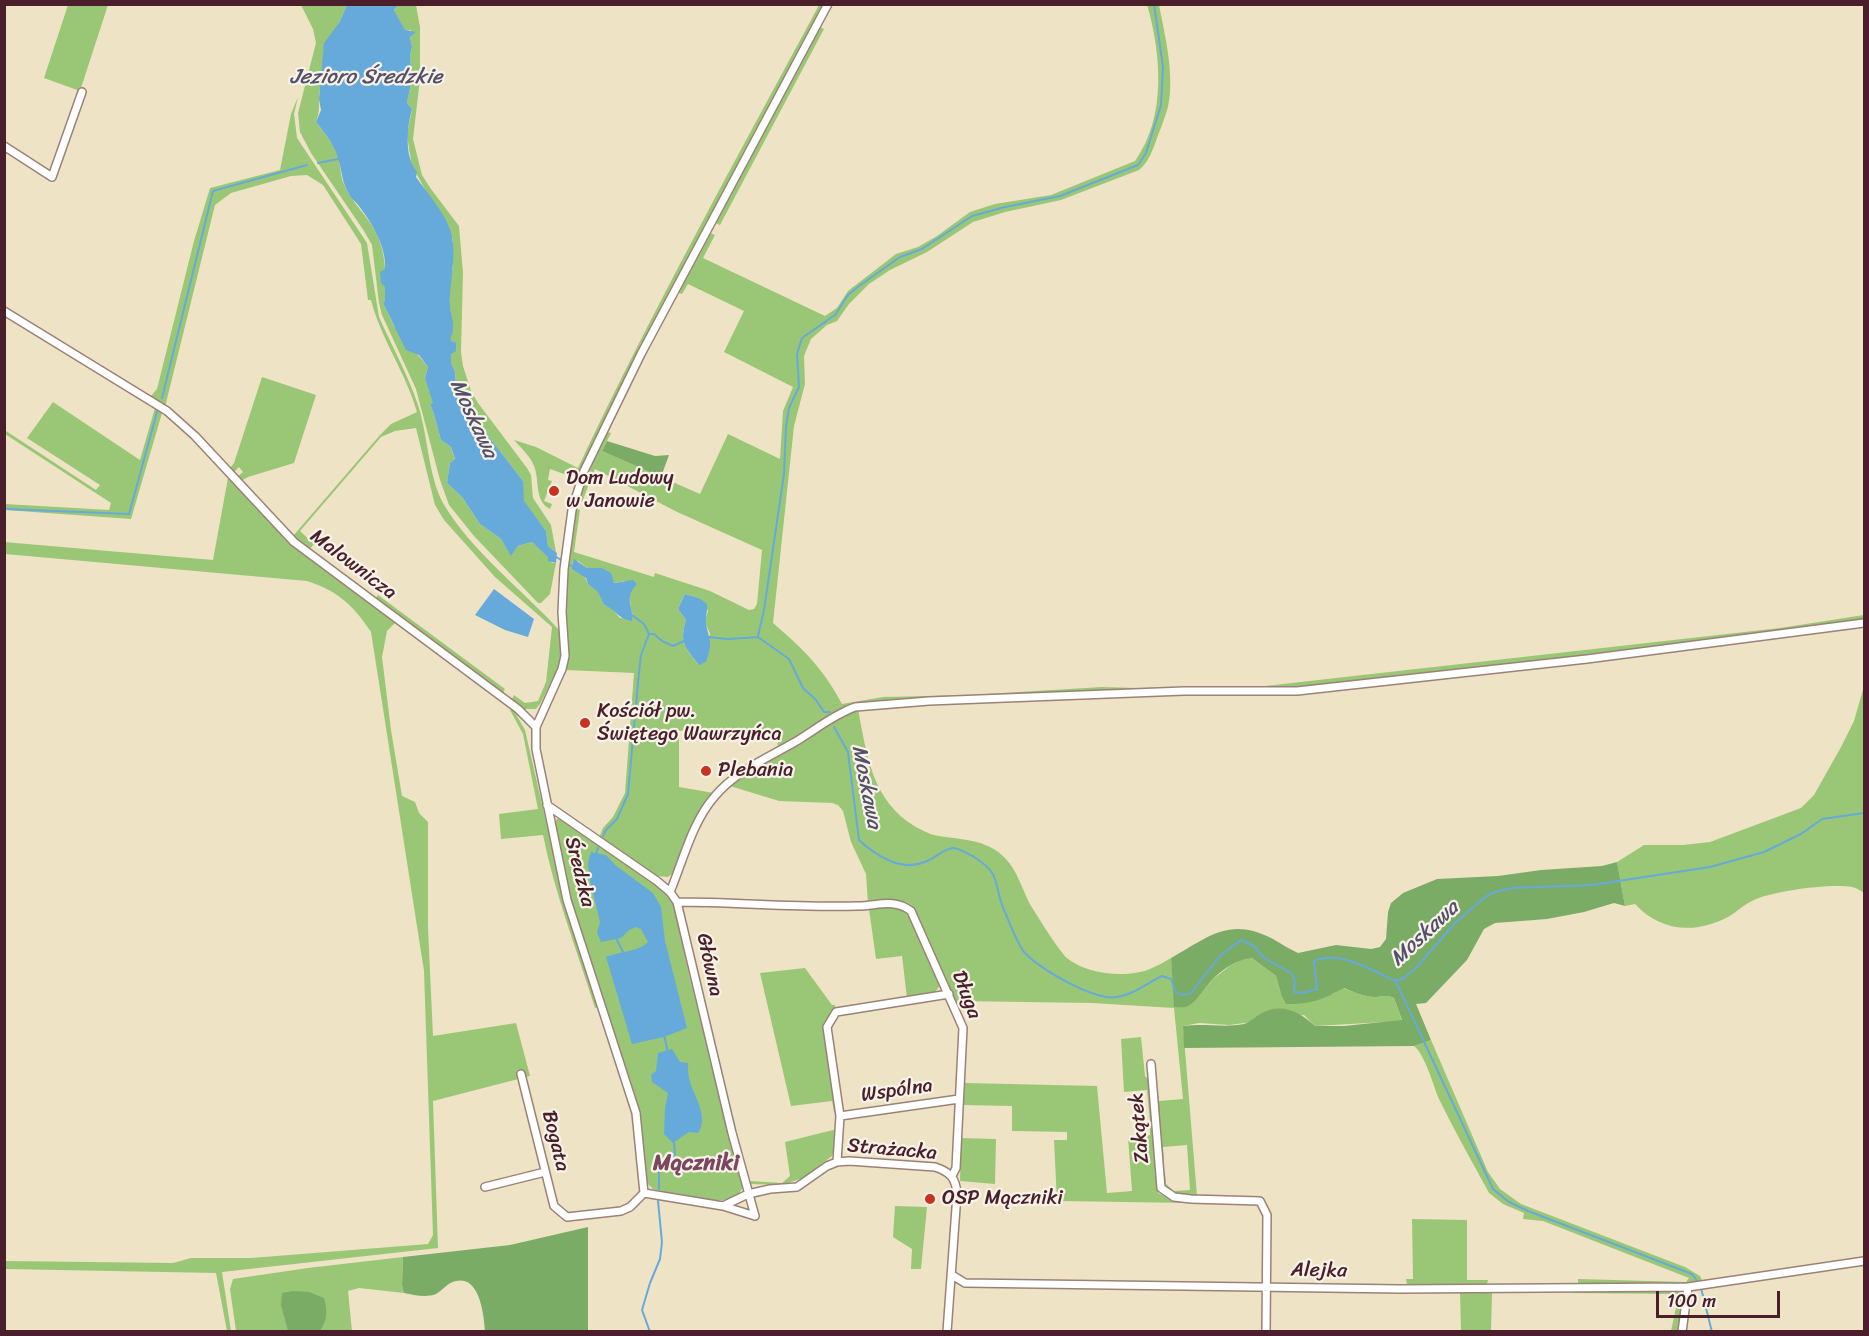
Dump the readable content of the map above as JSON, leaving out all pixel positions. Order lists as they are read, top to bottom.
{
  "streets": {
    "street": [
      "Malownicza",
      "Średzka",
      "Główna",
      "Długa",
      "Wspólna",
      "Zakątek",
      "Bogata",
      "Strażacka",
      "Alejka"
    ]
  },
  "crossings": [
    ["Malownicza", "Średzka"],
    ["Średzka", "Główna"],
    ["Średzka", "Bogata"],
    ["Główna", "Długa"],
    ["Główna", "Strażacka"],
    ["Długa", "Wspólna"],
    ["Długa", "Strażacka"],
    ["Długa", "Alejka"],
    ["Zakątek", "Alejka"]
  ],
  "districts": ["Mączniki"],
  "water": ["Jezioro Średzkie", "Moskawa"],
  "places": [
    "Dom Ludowy w Janowie",
    "Kościół pw. Świętego Wawrzyńca",
    "Plebania",
    "OSP Mączniki"
  ],
  "scale_bar": "100 m"
}
